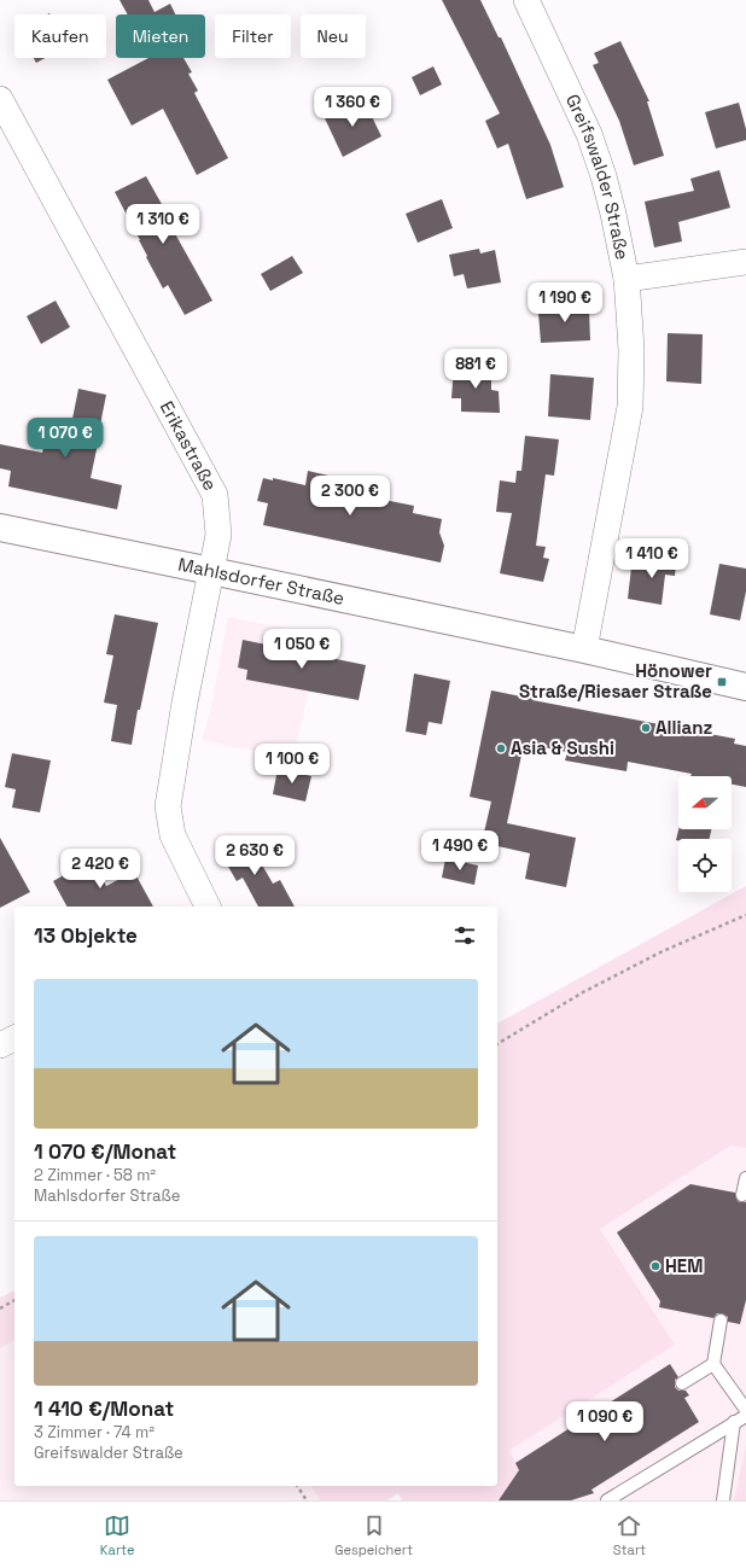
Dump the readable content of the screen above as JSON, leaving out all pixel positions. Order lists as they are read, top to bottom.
{
  "streets": {
    "main road": ["Mahlsdorfer Straße"],
    "street": ["Greifswalder Straße", "Erikastraße"]
  },
  "crossings": [
    ["Greifswalder Straße", "Mahlsdorfer Straße"],
    ["Erikastraße", "Mahlsdorfer Straße"]
  ],
  "places": {
    "transit": ["Hönower Straße/Riesaer Straße"],
    "other": ["Allianz", "Asia & Sushi", "HEM"]
  },
  "north": "left",
  "page": {
    "chip": [
      "Kaufen",
      "Mieten",
      "Filter",
      "Neu"
    ],
    "price": [
      "1 360 €",
      "1 310 €",
      "1 190 €",
      "881 €",
      "1 070 €",
      "2 300 €",
      "1 410 €",
      "1 050 €",
      "1 100 €",
      "1 490 €",
      "2 630 €",
      "2 420 €",
      "1 090 €"
    ],
    "heading": "13 Objekte",
    "list": [
      {
        "name": "1 070 €/Monat",
        "note": "2 Zimmer · 58 m² · Mahlsdorfer Straße"
      },
      {
        "name": "1 410 €/Monat",
        "note": "3 Zimmer · 74 m² · Greifswalder Straße"
      }
    ],
    "tabs": ["Karte", "Gespeichert", "Start"]
  }
}
